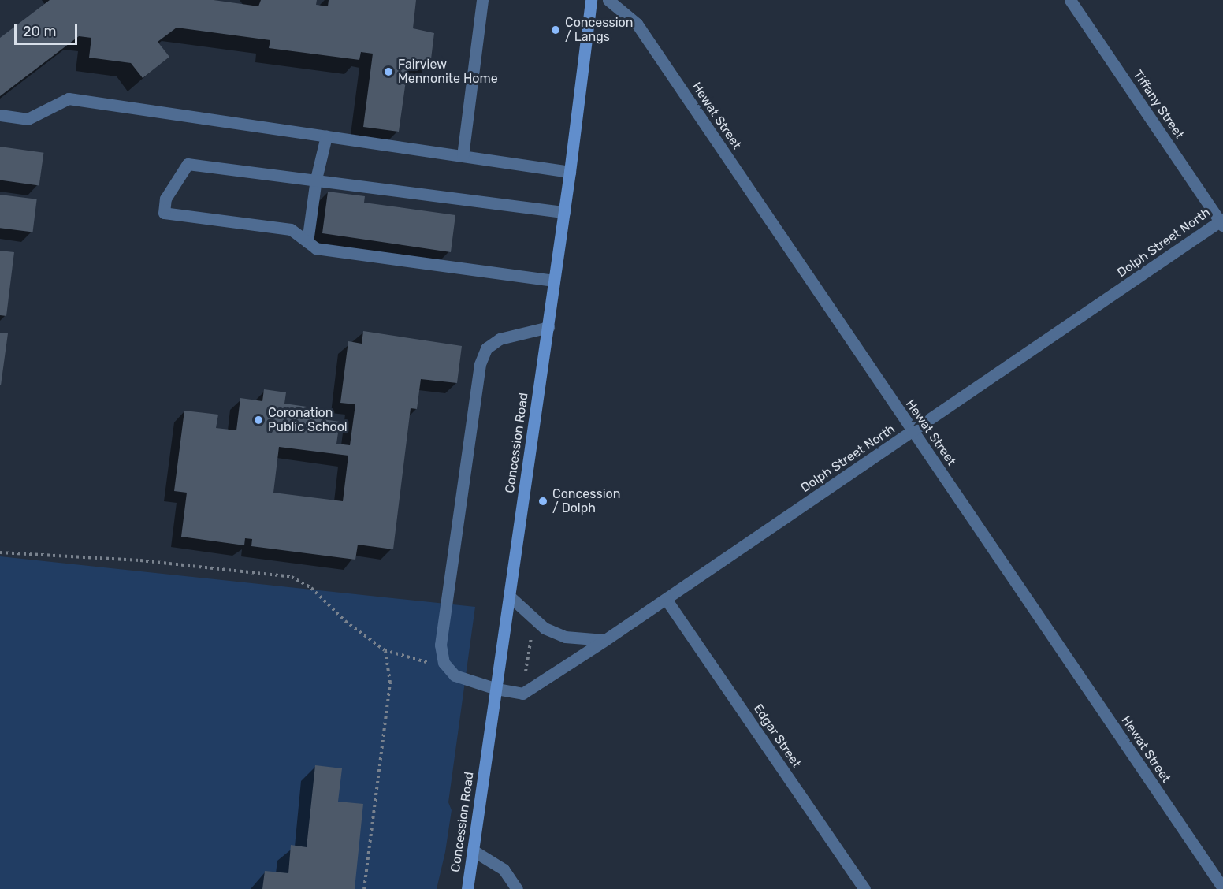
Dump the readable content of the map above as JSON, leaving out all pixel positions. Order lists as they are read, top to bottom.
{
  "streets": {
    "main road": ["Concession Road"],
    "street": [
      "Tiffany Street",
      "Hewat Street",
      "Dolph Street North",
      "Edgar Street"
    ]
  },
  "crossings": [
    ["Tiffany Street", "Dolph Street North"],
    ["Hewat Street", "Dolph Street North"],
    ["Dolph Street North", "Concession Road"],
    ["Dolph Street North", "Edgar Street"]
  ],
  "places": [
    "Concession / Langs",
    "Fairview Mennonite Home",
    "Coronation Public School",
    "Concession / Dolph"
  ],
  "scale_bar": "20 m"
}
